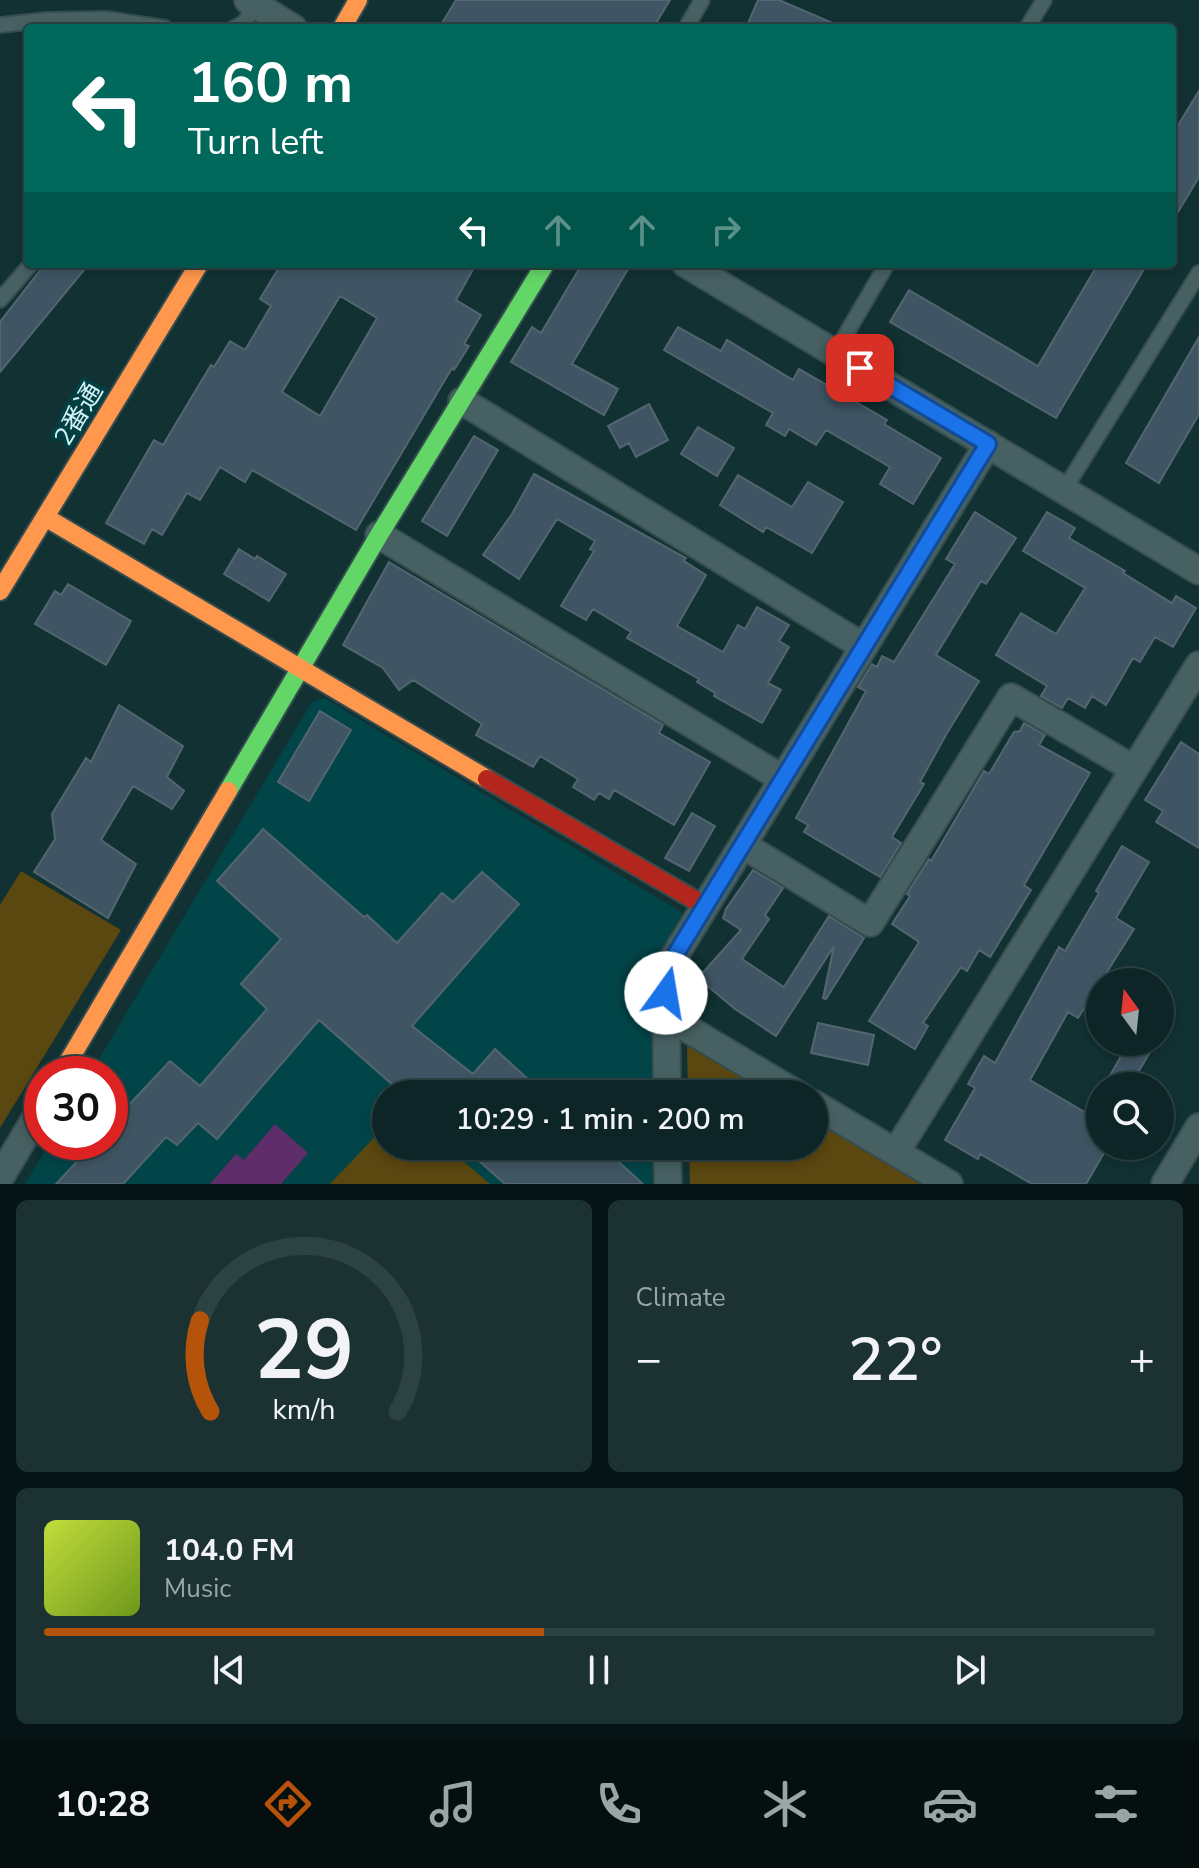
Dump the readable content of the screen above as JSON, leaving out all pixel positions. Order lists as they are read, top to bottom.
{
  "streets": {
    "street": ["2番通"]
  },
  "north": "top",
  "page": {
    "turn": ["160 m", "Turn left"],
    "limit": "30",
    "trip": "10:29 · 1 min · 200 m",
    "tile": "Climate",
    "heat": ["−", "22°", "+"],
    "song": ["104.0 FM", "Music"],
    "tabs": "10:28",
    "gauge": ["29", "km/h"]
  }
}
